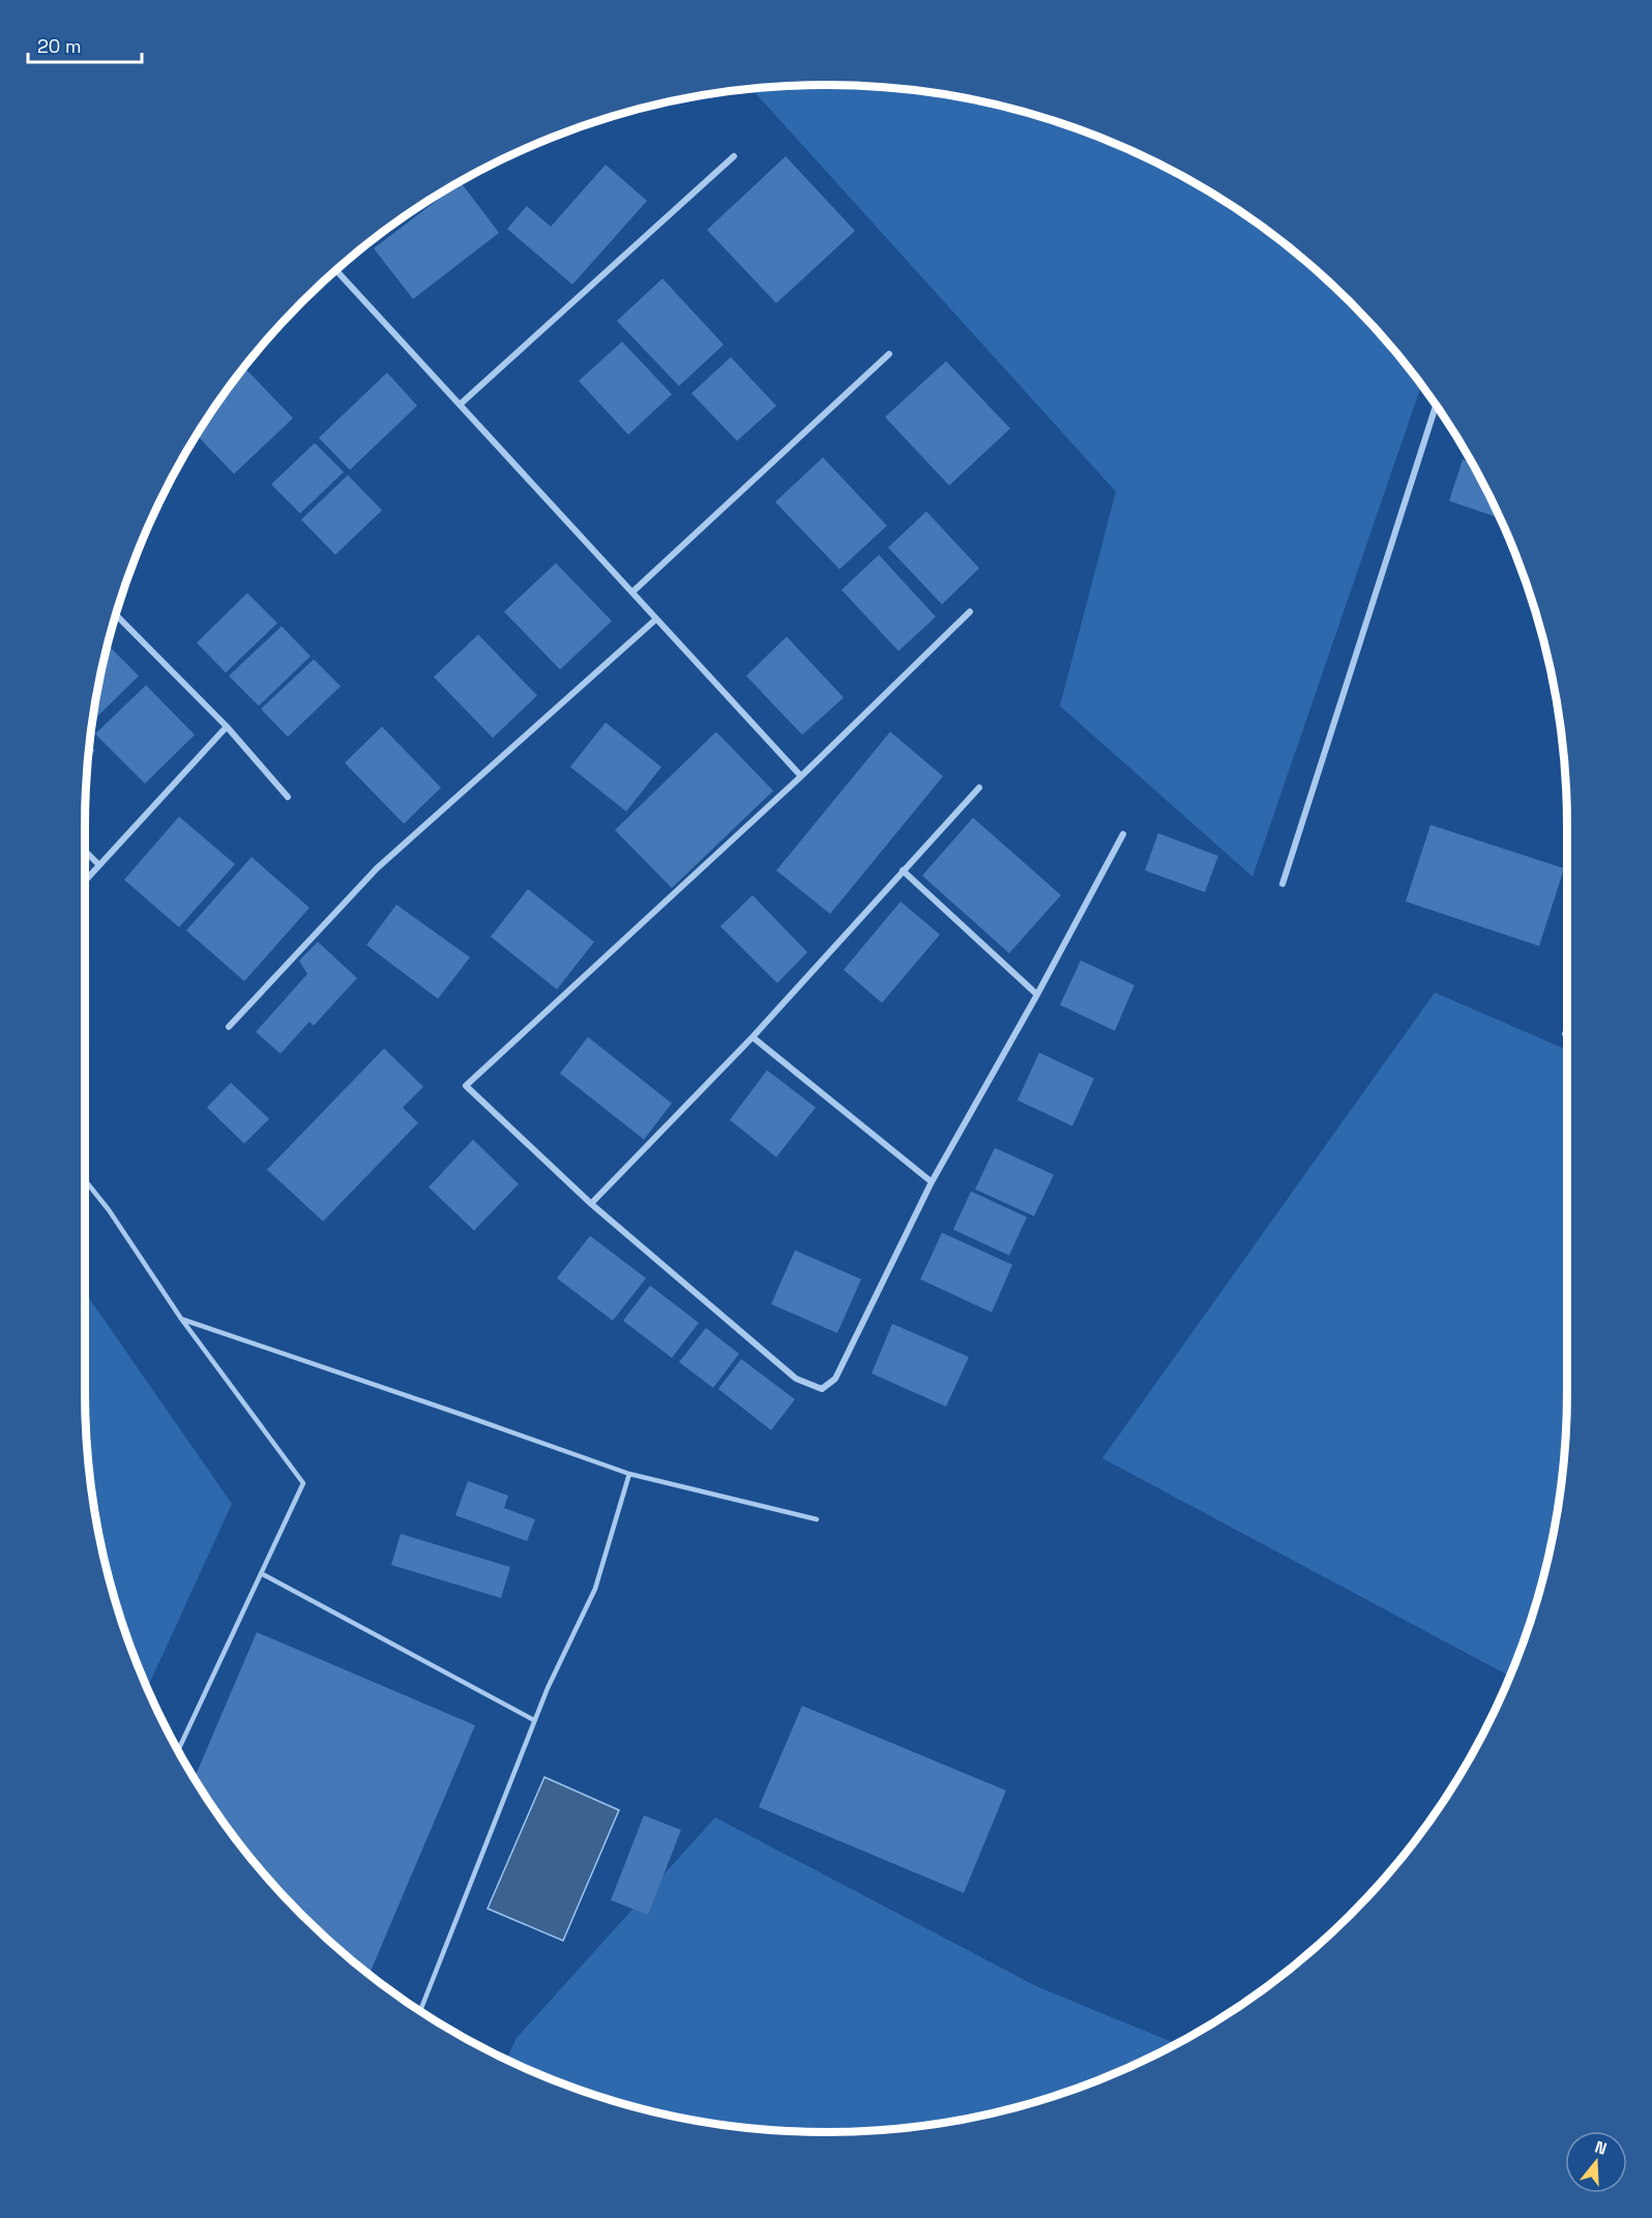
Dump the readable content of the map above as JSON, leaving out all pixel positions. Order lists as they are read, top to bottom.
{
  "scale_bar": "20 m",
  "north": "top"
}
